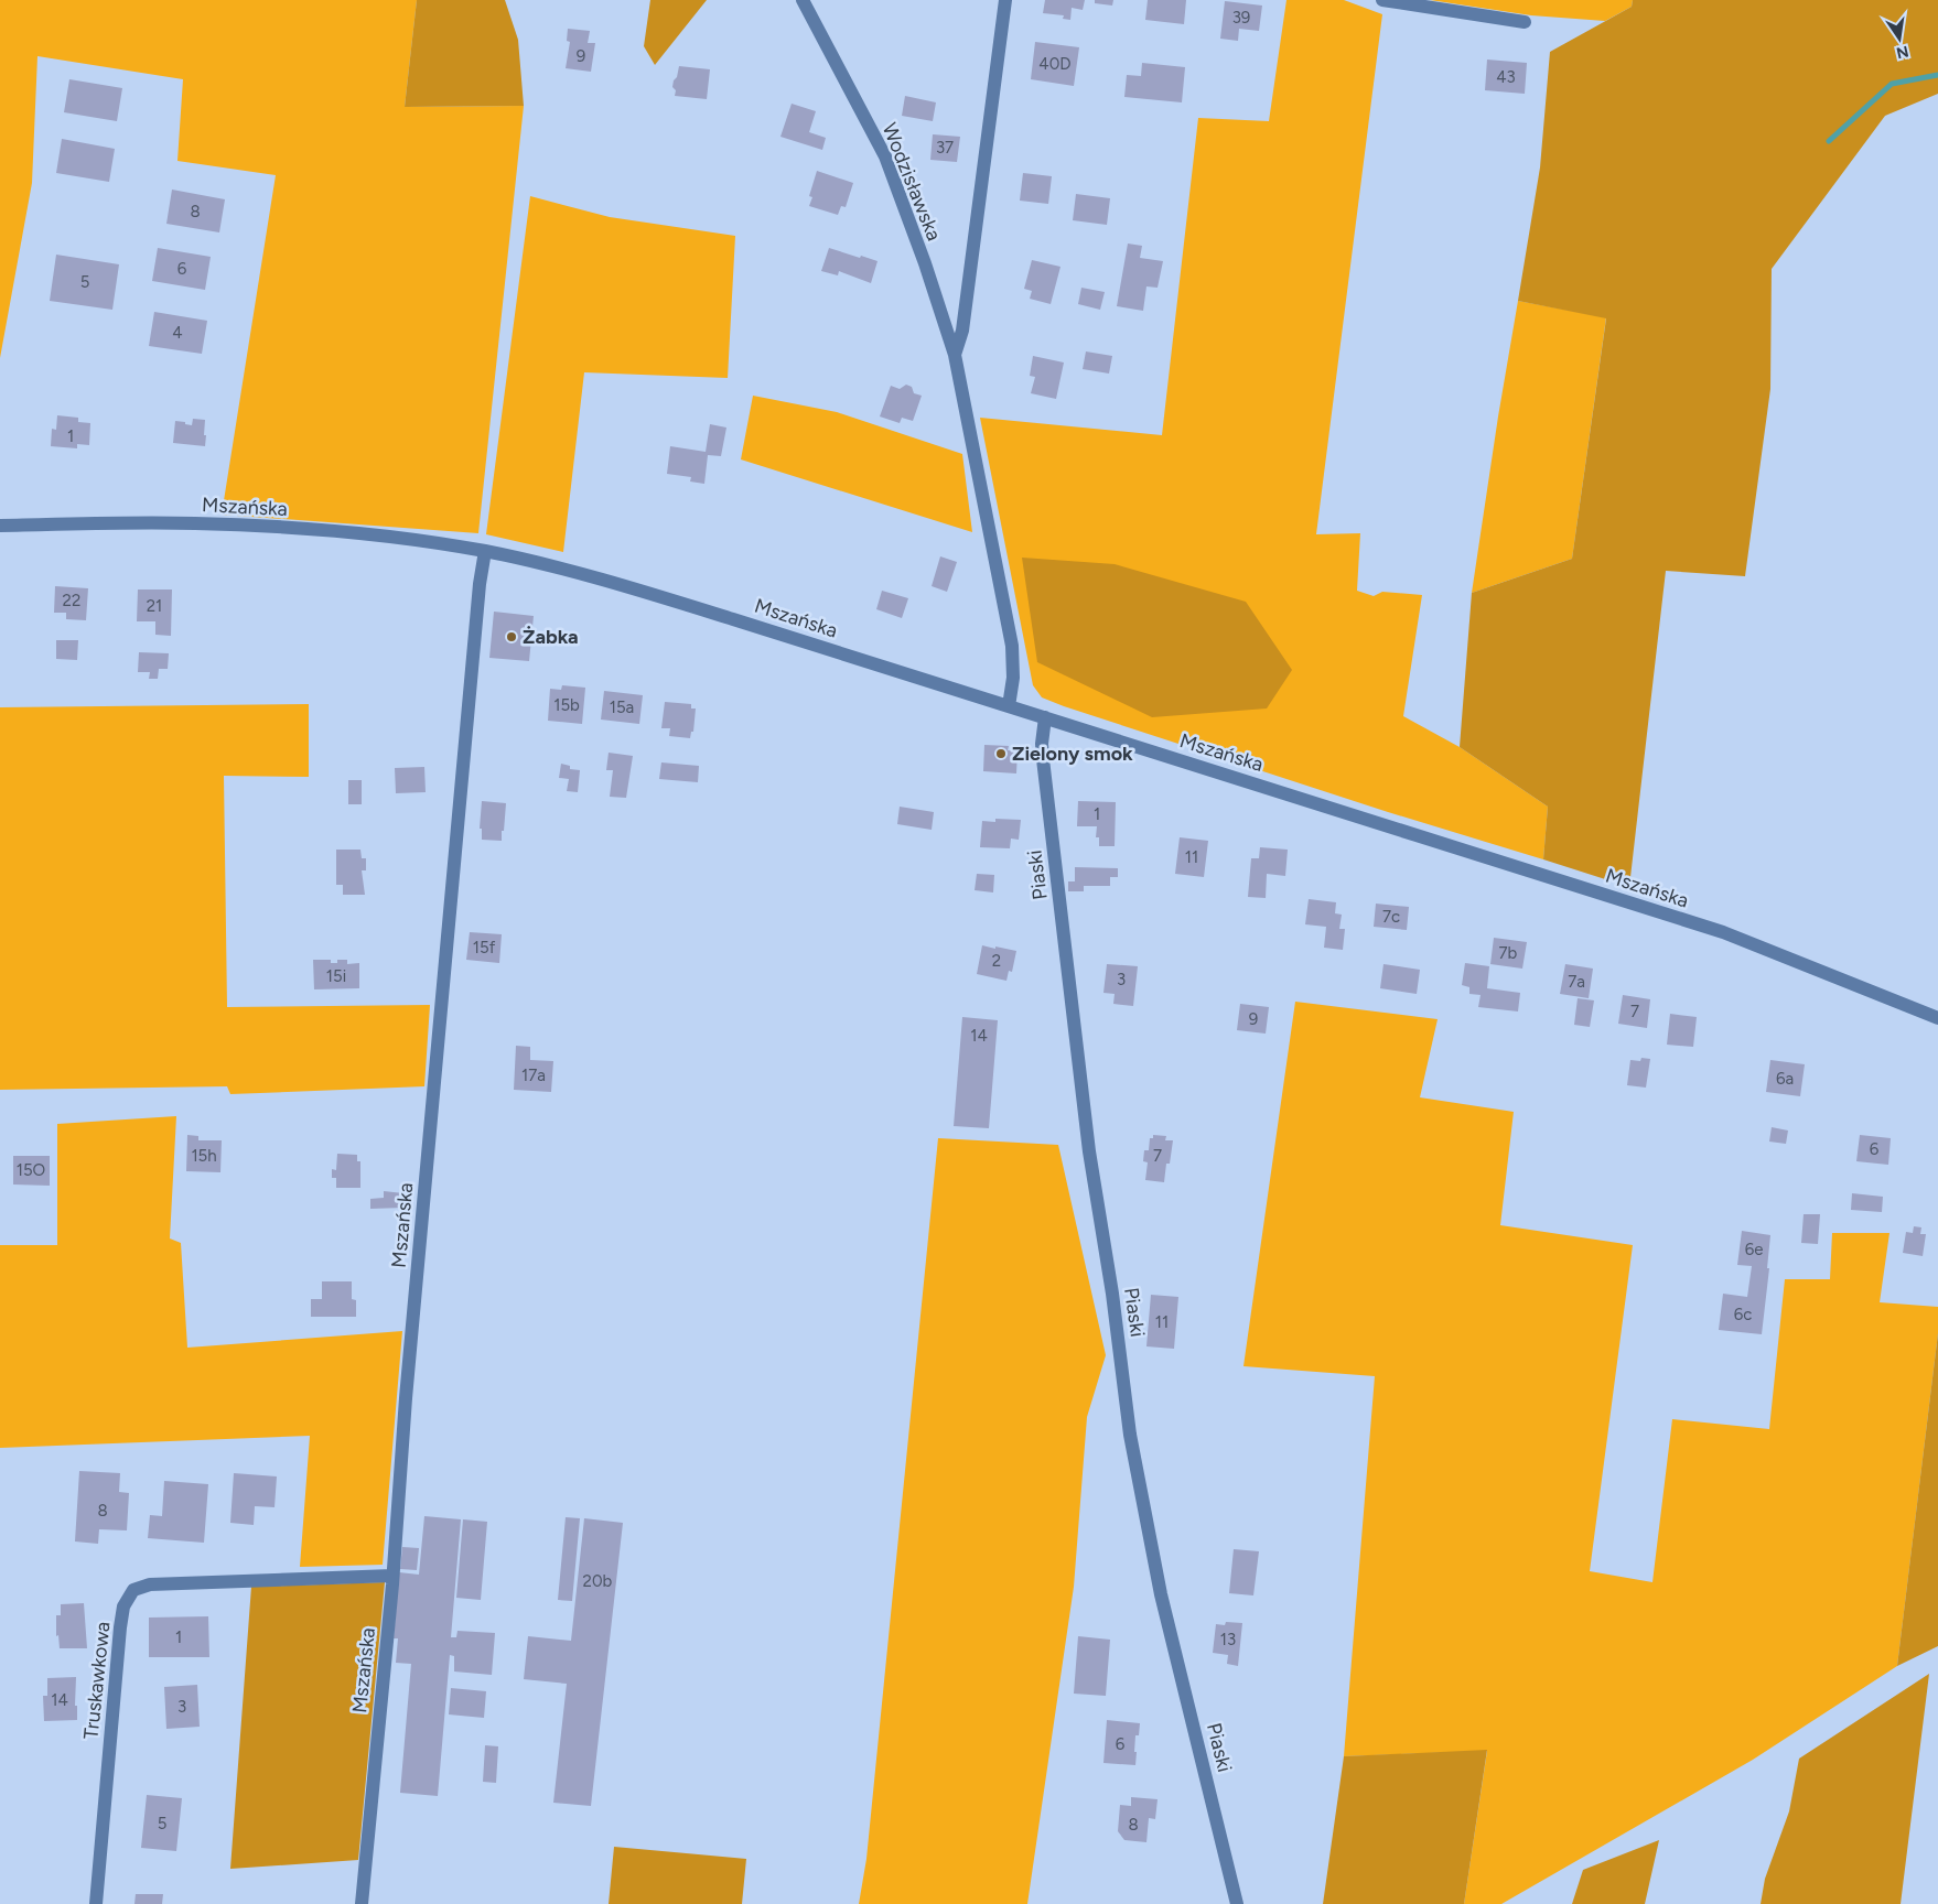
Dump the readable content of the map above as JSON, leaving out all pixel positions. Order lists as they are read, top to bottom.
{
  "streets": {
    "street": [
      "Wodzisławska",
      "Mszańska",
      "Piaski",
      "Truskawkowa"
    ]
  },
  "crossings": [
    ["Wodzisławska", "Mszańska"],
    ["Mszańska", "Piaski"],
    ["Mszańska", "Truskawkowa"]
  ],
  "places": ["Żabka", "Zielony smok"],
  "house_numbers": [
    "39",
    "9",
    "40D",
    "43",
    "37",
    "8",
    "6",
    "5",
    "4",
    "1",
    "22",
    "21",
    "15b",
    "15a",
    "1",
    "11",
    "7c",
    "15f",
    "7b",
    "2",
    "15i",
    "3",
    "7a",
    "7",
    "9",
    "14",
    "17a",
    "6a",
    "6",
    "15h",
    "7",
    "15O",
    "6e",
    "6c",
    "11",
    "8",
    "20b",
    "1",
    "13",
    "14",
    "3",
    "6",
    "5",
    "8"
  ],
  "north": "bottom"
}
